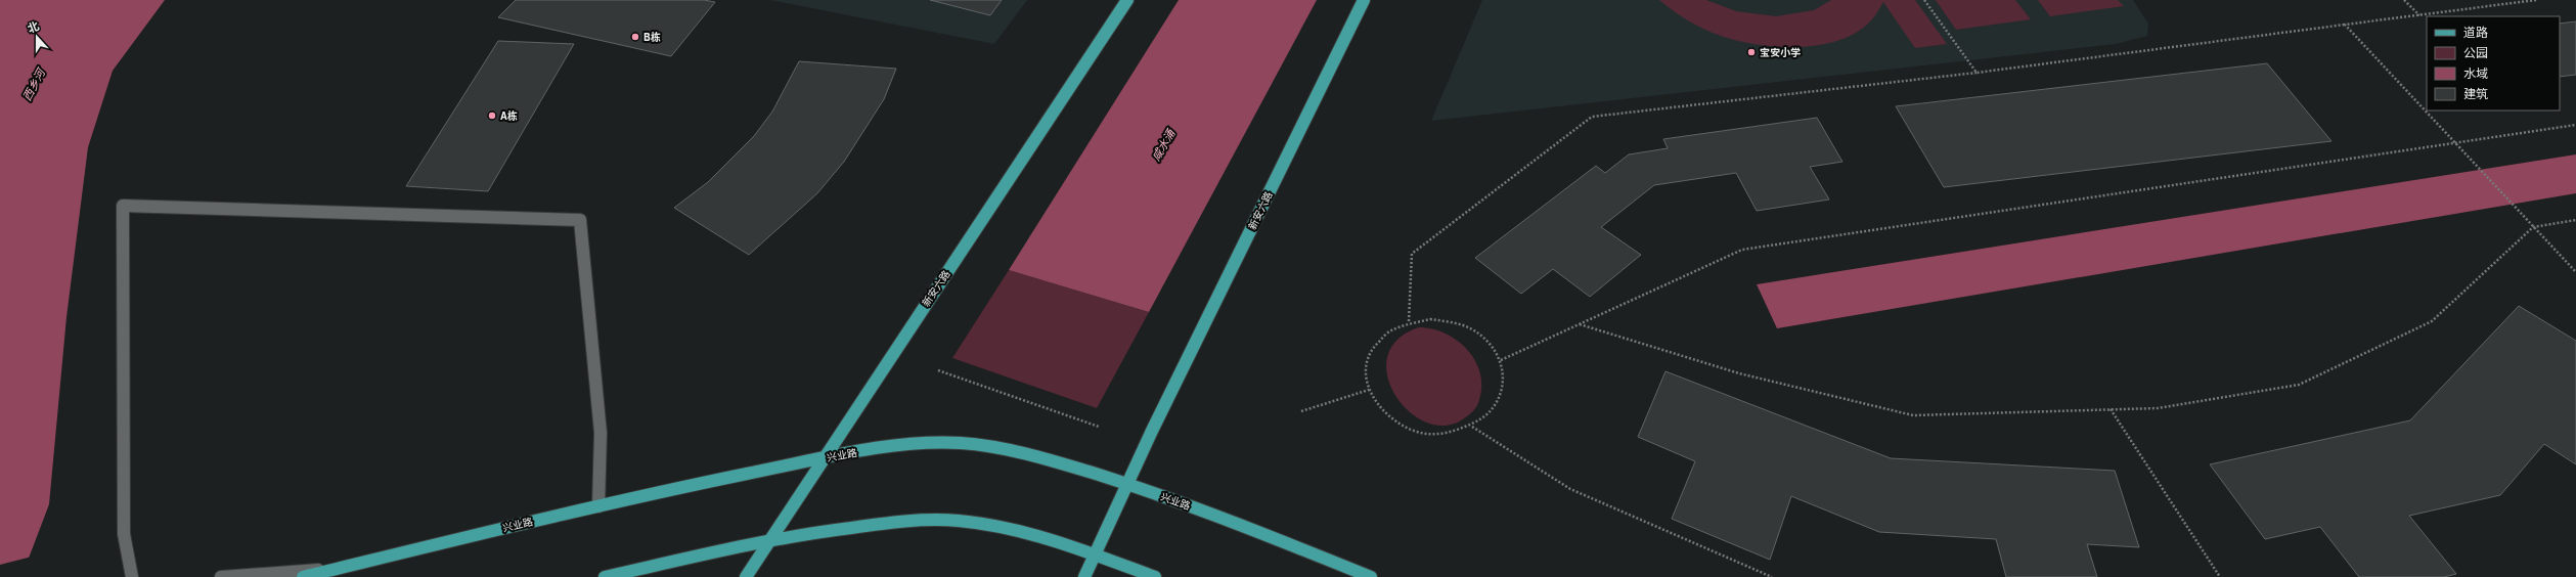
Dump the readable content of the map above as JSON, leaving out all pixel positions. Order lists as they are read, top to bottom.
{
  "streets": {
    "main road": ["新安六路", "兴业路"]
  },
  "crossings": [
    ["新安六路", "兴业路"]
  ],
  "water": ["西乡河", "咸水涌"],
  "places": ["B栋", "宝安小学", "A栋"],
  "legend": [
    "道路",
    "公园",
    "水域",
    "建筑"
  ],
  "north": "top"
}
